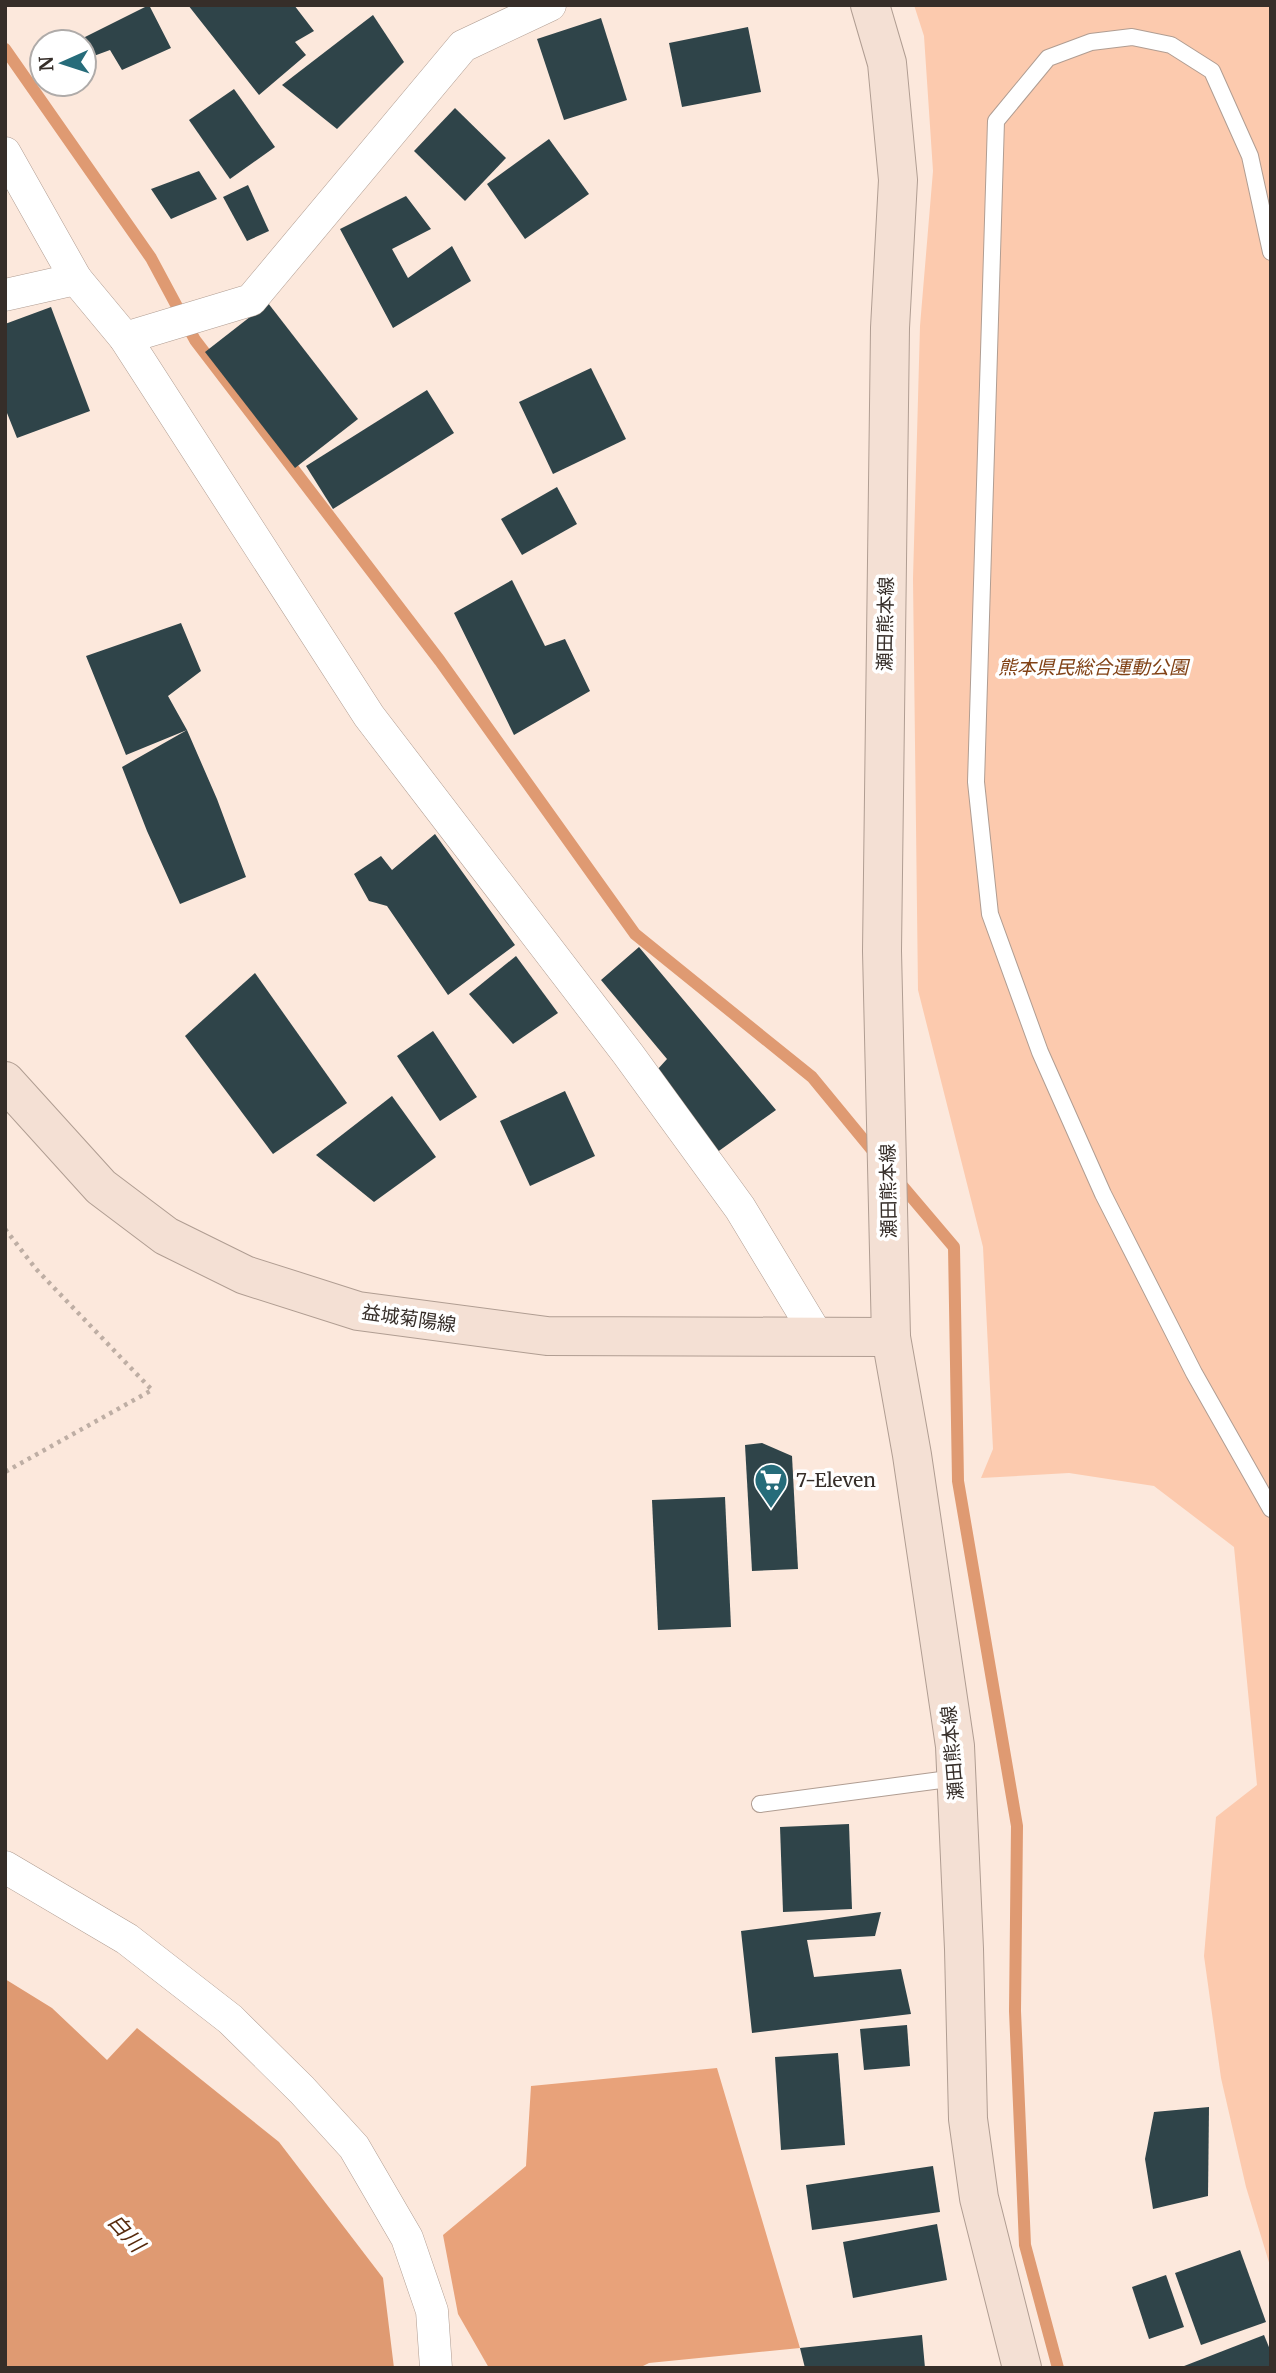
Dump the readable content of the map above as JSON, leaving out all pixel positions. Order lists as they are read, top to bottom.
{
  "streets": {
    "main road": ["瀬田熊本線", "益城菊陽線"]
  },
  "crossings": [
    ["瀬田熊本線", "益城菊陽線"]
  ],
  "water": ["白川"],
  "parks": ["熊本県民総合運動公園"],
  "places": {
    "supermarket": ["7-Eleven"]
  },
  "north": "left"
}
